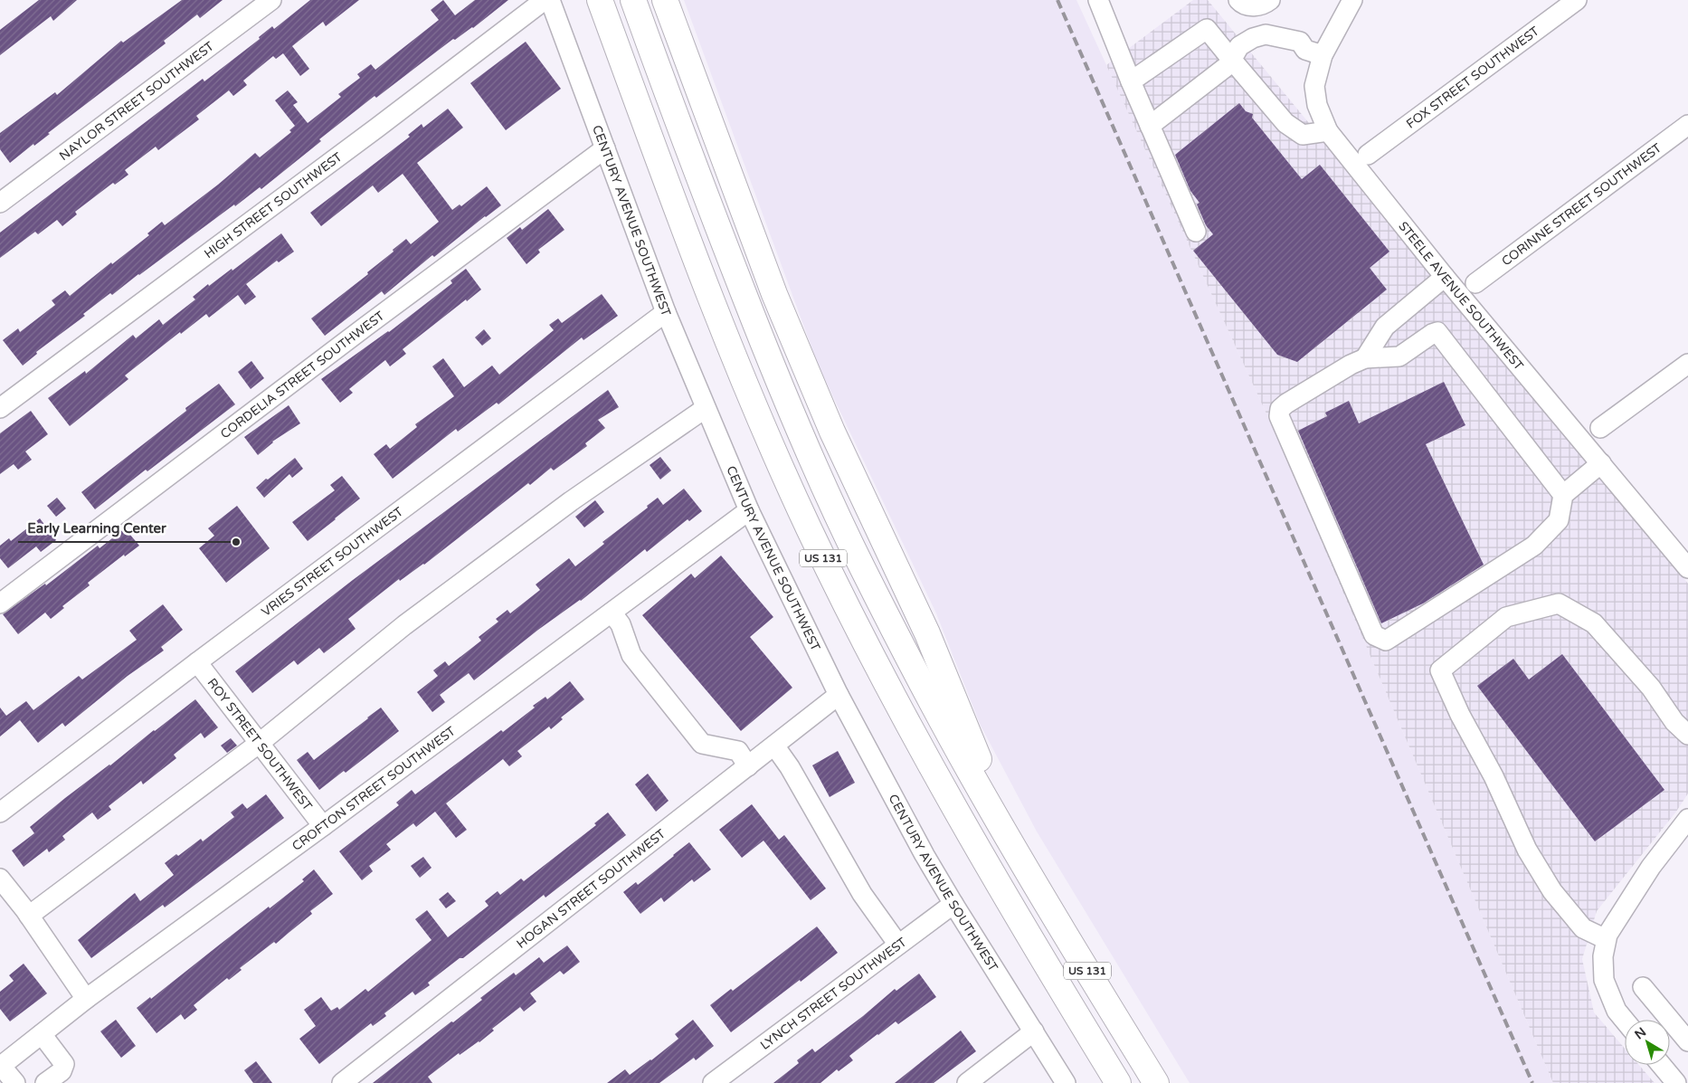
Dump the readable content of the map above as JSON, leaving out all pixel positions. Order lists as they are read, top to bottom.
{
  "streets": {
    "highway": ["US 131"],
    "street": [
      "FOX STREET SOUTHWEST",
      "NAYLOR STREET SOUTHWEST",
      "HIGH STREET SOUTHWEST",
      "CORINNE STREET SOUTHWEST",
      "CENTURY AVENUE SOUTHWEST",
      "STEELE AVENUE SOUTHWEST",
      "CORDELIA STREET SOUTHWEST",
      "VRIES STREET SOUTHWEST",
      "ROY STREET SOUTHWEST",
      "CROFTON STREET SOUTHWEST",
      "HOGAN STREET SOUTHWEST",
      "LYNCH STREET SOUTHWEST"
    ]
  },
  "crossings": [
    ["CENTURY AVENUE SOUTHWEST", "CORDELIA STREET SOUTHWEST"],
    ["CENTURY AVENUE SOUTHWEST", "VRIES STREET SOUTHWEST"],
    ["CENTURY AVENUE SOUTHWEST", "CROFTON STREET SOUTHWEST"],
    ["CENTURY AVENUE SOUTHWEST", "HOGAN STREET SOUTHWEST"],
    ["CENTURY AVENUE SOUTHWEST", "LYNCH STREET SOUTHWEST"],
    ["VRIES STREET SOUTHWEST", "ROY STREET SOUTHWEST"],
    ["ROY STREET SOUTHWEST", "CROFTON STREET SOUTHWEST"]
  ],
  "places": ["Early Learning Center"],
  "north": "top left"
}
